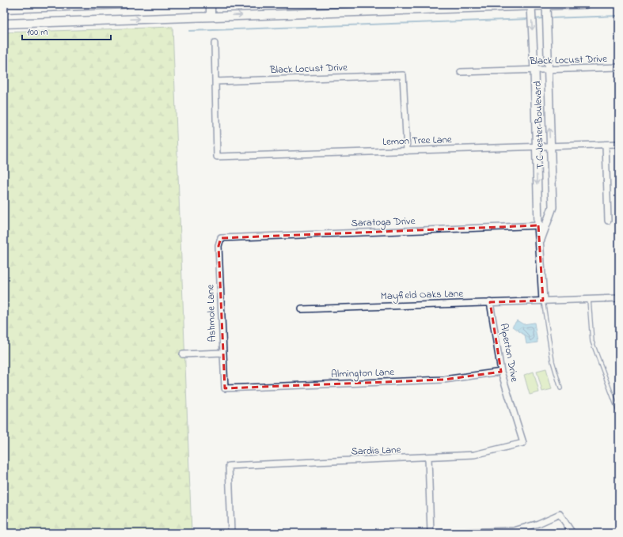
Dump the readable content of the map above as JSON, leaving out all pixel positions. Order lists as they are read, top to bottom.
{
  "streets": {
    "street": [
      "Black Locust Drive",
      "T C Jester Boulevard",
      "Lemon Tree Lane",
      "Saratoga Drive",
      "Mayfield Oaks Lane",
      "Ashmole Lane",
      "Alperton Drive",
      "Almington Lane",
      "Sardis Lane"
    ]
  },
  "crossings": [
    ["Black Locust Drive", "T C Jester Boulevard"],
    ["Black Locust Drive", "Lemon Tree Lane"],
    ["T C Jester Boulevard", "Lemon Tree Lane"],
    ["T C Jester Boulevard", "Saratoga Drive"],
    ["T C Jester Boulevard", "Mayfield Oaks Lane"],
    ["Saratoga Drive", "Ashmole Lane"],
    ["Mayfield Oaks Lane", "Alperton Drive"],
    ["Ashmole Lane", "Almington Lane"],
    ["Alperton Drive", "Almington Lane"],
    ["Alperton Drive", "Sardis Lane"]
  ],
  "scale_bar": "100 m"
}
